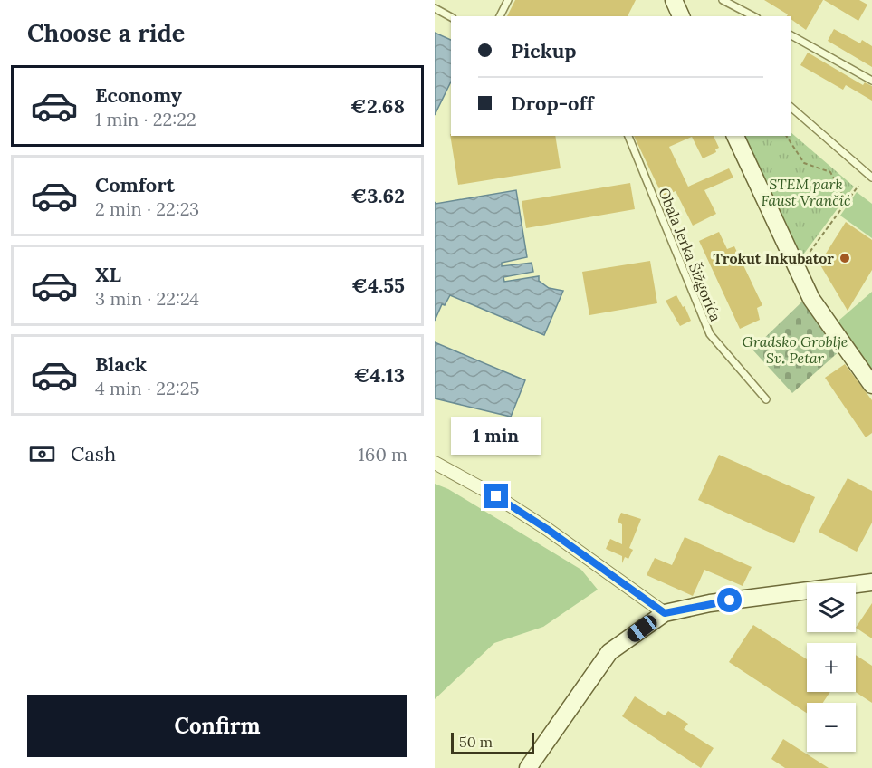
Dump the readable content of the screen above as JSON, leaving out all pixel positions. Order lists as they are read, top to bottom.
{
  "streets": {
    "lane": ["Obala Jerka Šižgorića"]
  },
  "parks": ["STEM park Faust Vrančić", "Gradsko Groblje Sv. Petar"],
  "places": ["Trokut Inkubator"],
  "scale_bar": "50 m",
  "page": {
    "heading": "Choose a ride",
    "banner": ["Pickup", "Drop-off"],
    "list": [
      {
        "name": "Economy",
        "note": "1 min · 22:22",
        "value": "€2.68"
      },
      {
        "name": "Comfort",
        "note": "2 min · 22:23",
        "value": "€3.62"
      },
      {
        "name": "XL",
        "note": "3 min · 22:24",
        "value": "€4.55"
      },
      {
        "name": "Black",
        "note": "4 min · 22:25",
        "value": "€4.13"
      }
    ],
    "bubble": "1 min",
    "pay": ["Cash", "160 m"],
    "map_buttons": ["+", "−"],
    "buttons": "Confirm",
    "scale": "50 m"
  }
}
